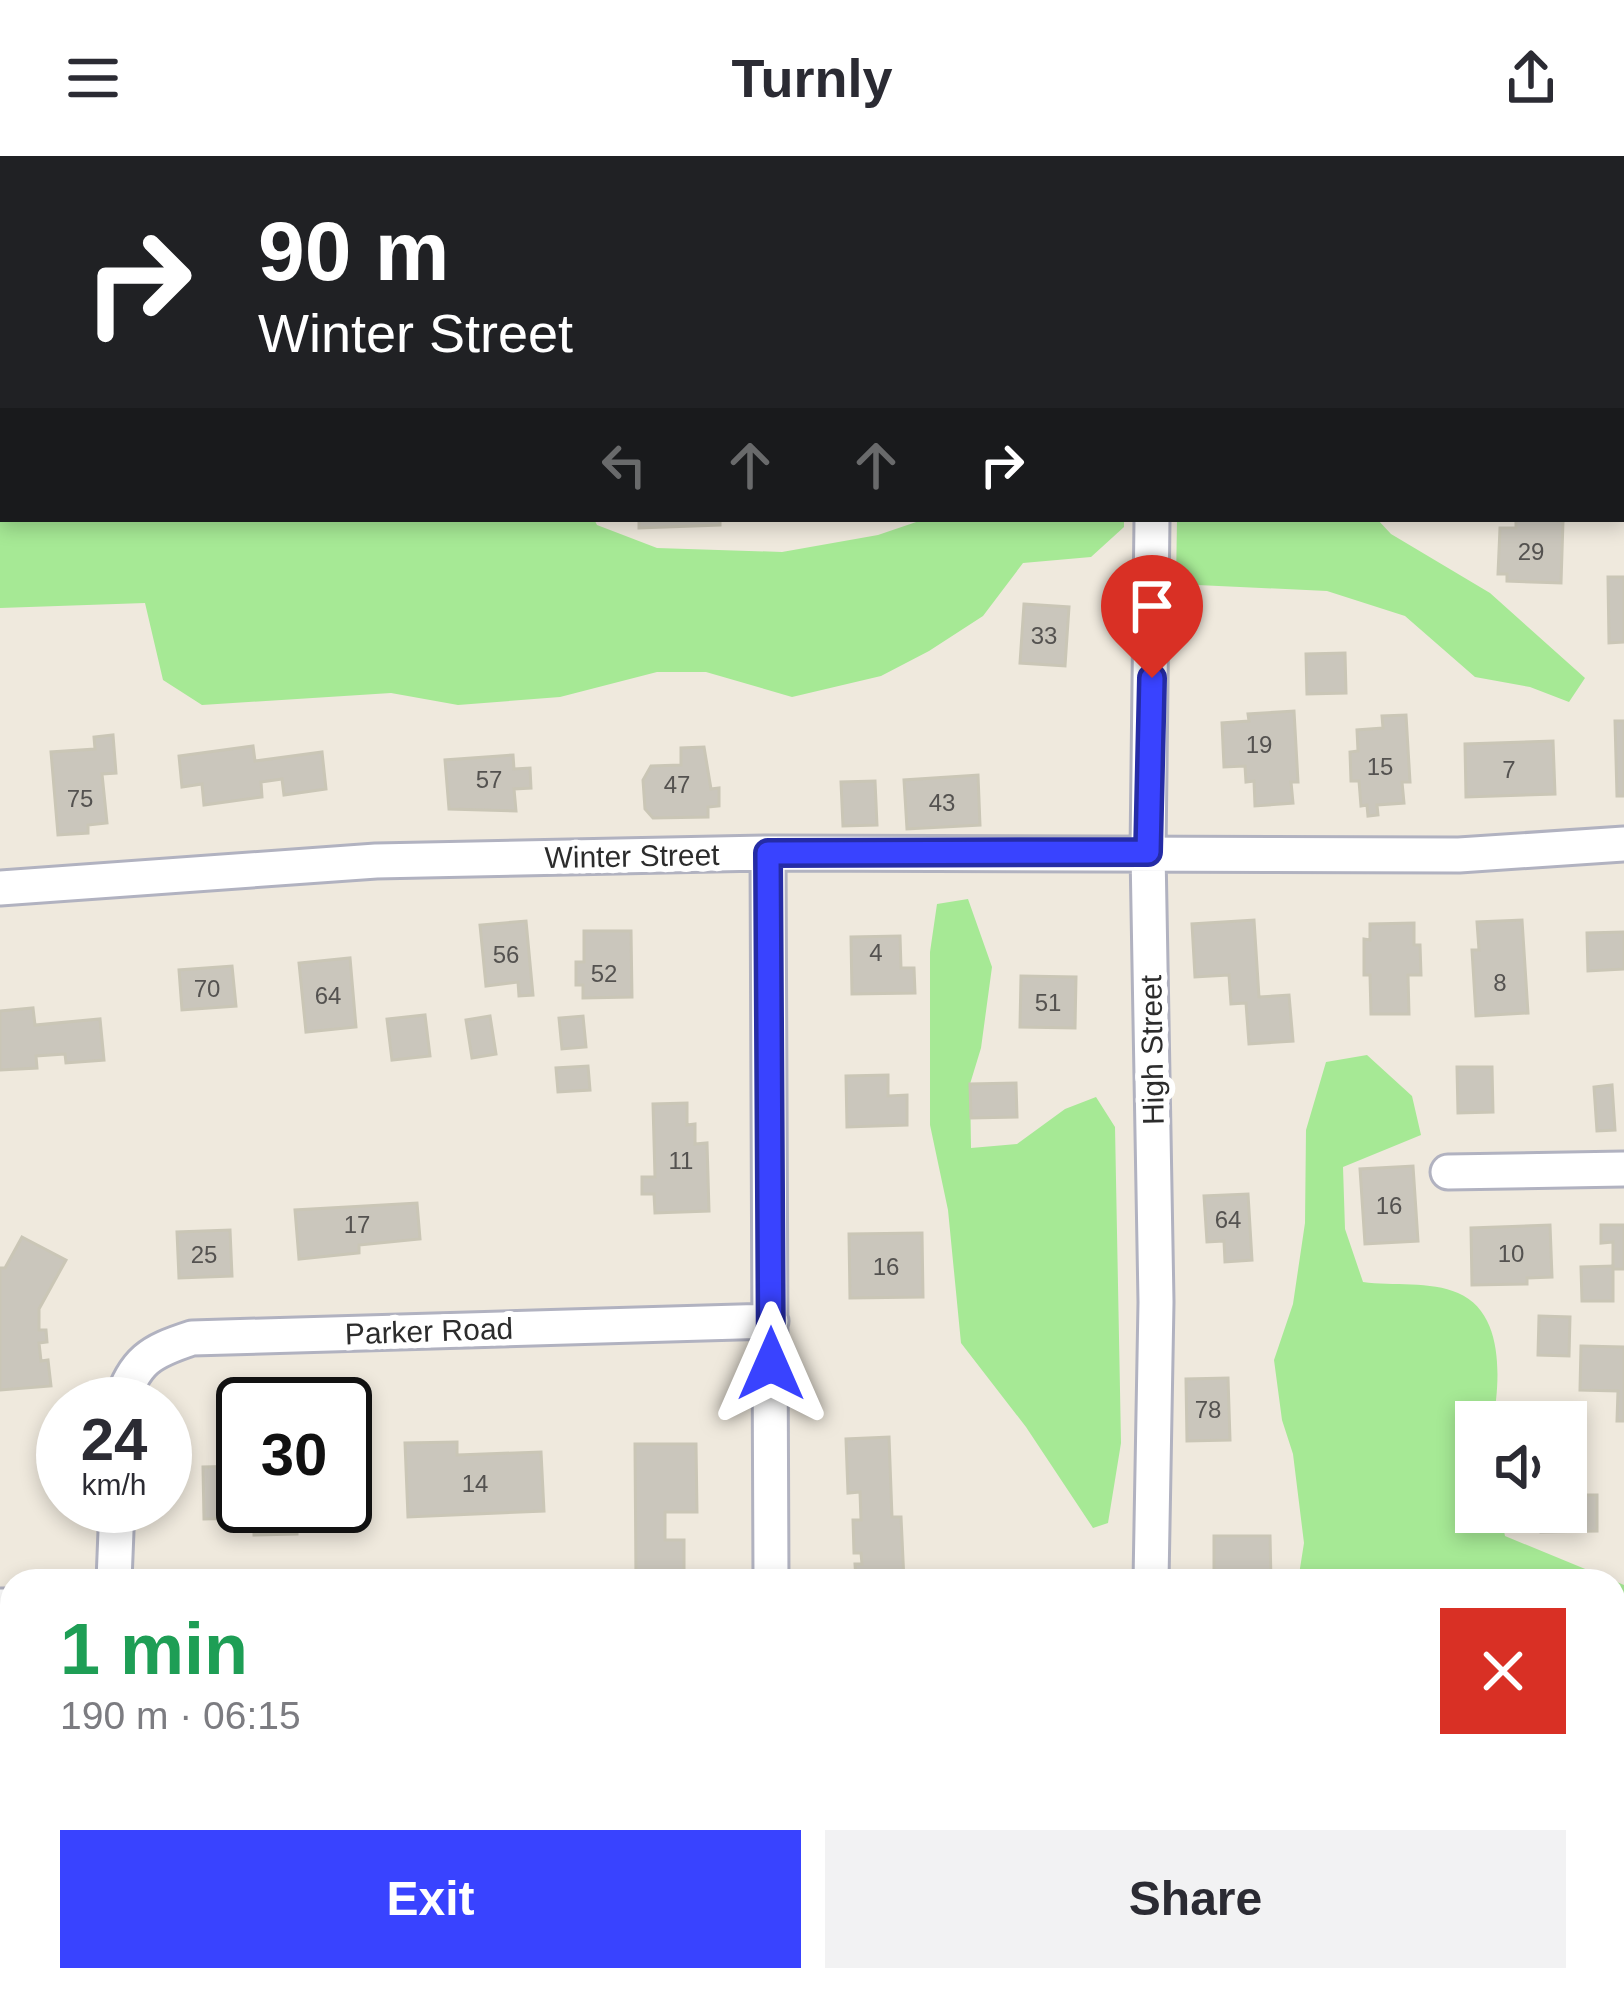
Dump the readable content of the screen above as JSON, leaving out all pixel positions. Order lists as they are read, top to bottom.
{
  "streets": {
    "street": ["Winter Street", "High Street", "Parker Road"]
  },
  "crossings": [
    ["Winter Street", "High Street"]
  ],
  "house_numbers": [
    "29",
    "33",
    "19",
    "15",
    "7",
    "57",
    "47",
    "75",
    "43",
    "4",
    "56",
    "52",
    "8",
    "70",
    "64",
    "51",
    "11",
    "16",
    "64",
    "17",
    "10",
    "25",
    "16",
    "78",
    "14"
  ],
  "page": {
    "header": "Turnly",
    "turn": ["90 m", "Winter Street"],
    "speed": "24 km/h",
    "limit": "30",
    "heading": ["1 min", "190 m · 06:15"],
    "buttons": ["Exit", "Share"]
  }
}
